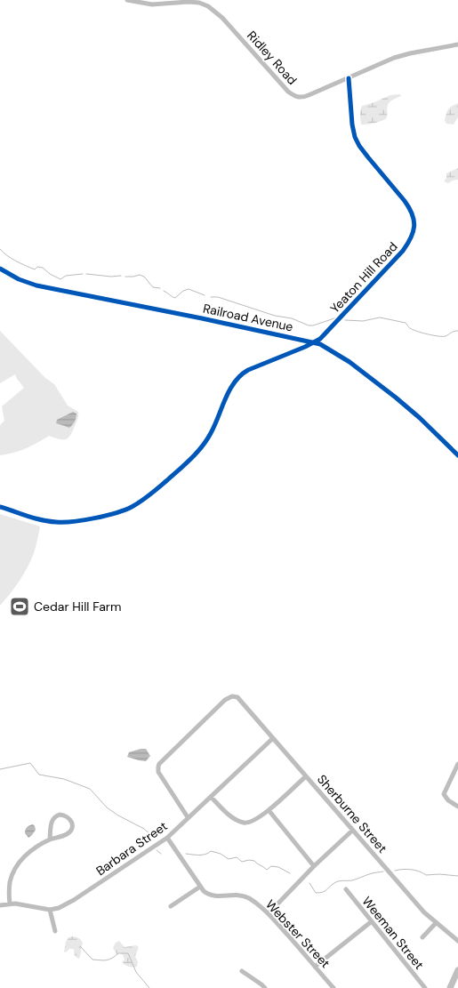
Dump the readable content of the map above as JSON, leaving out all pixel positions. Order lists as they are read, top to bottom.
{
  "streets": {
    "street": [
      "Ridley Road",
      "Yeaton Hill Road",
      "Railroad Avenue",
      "Sherburne Street",
      "Barbara Street",
      "Weeman Street",
      "Webster Street"
    ]
  },
  "crossings": [
    ["Ridley Road", "Yeaton Hill Road"],
    ["Yeaton Hill Road", "Railroad Avenue"],
    ["Sherburne Street", "Barbara Street"],
    ["Barbara Street", "Webster Street"]
  ],
  "places": {
    "sports": ["Cedar Hill Farm"]
  }
}
